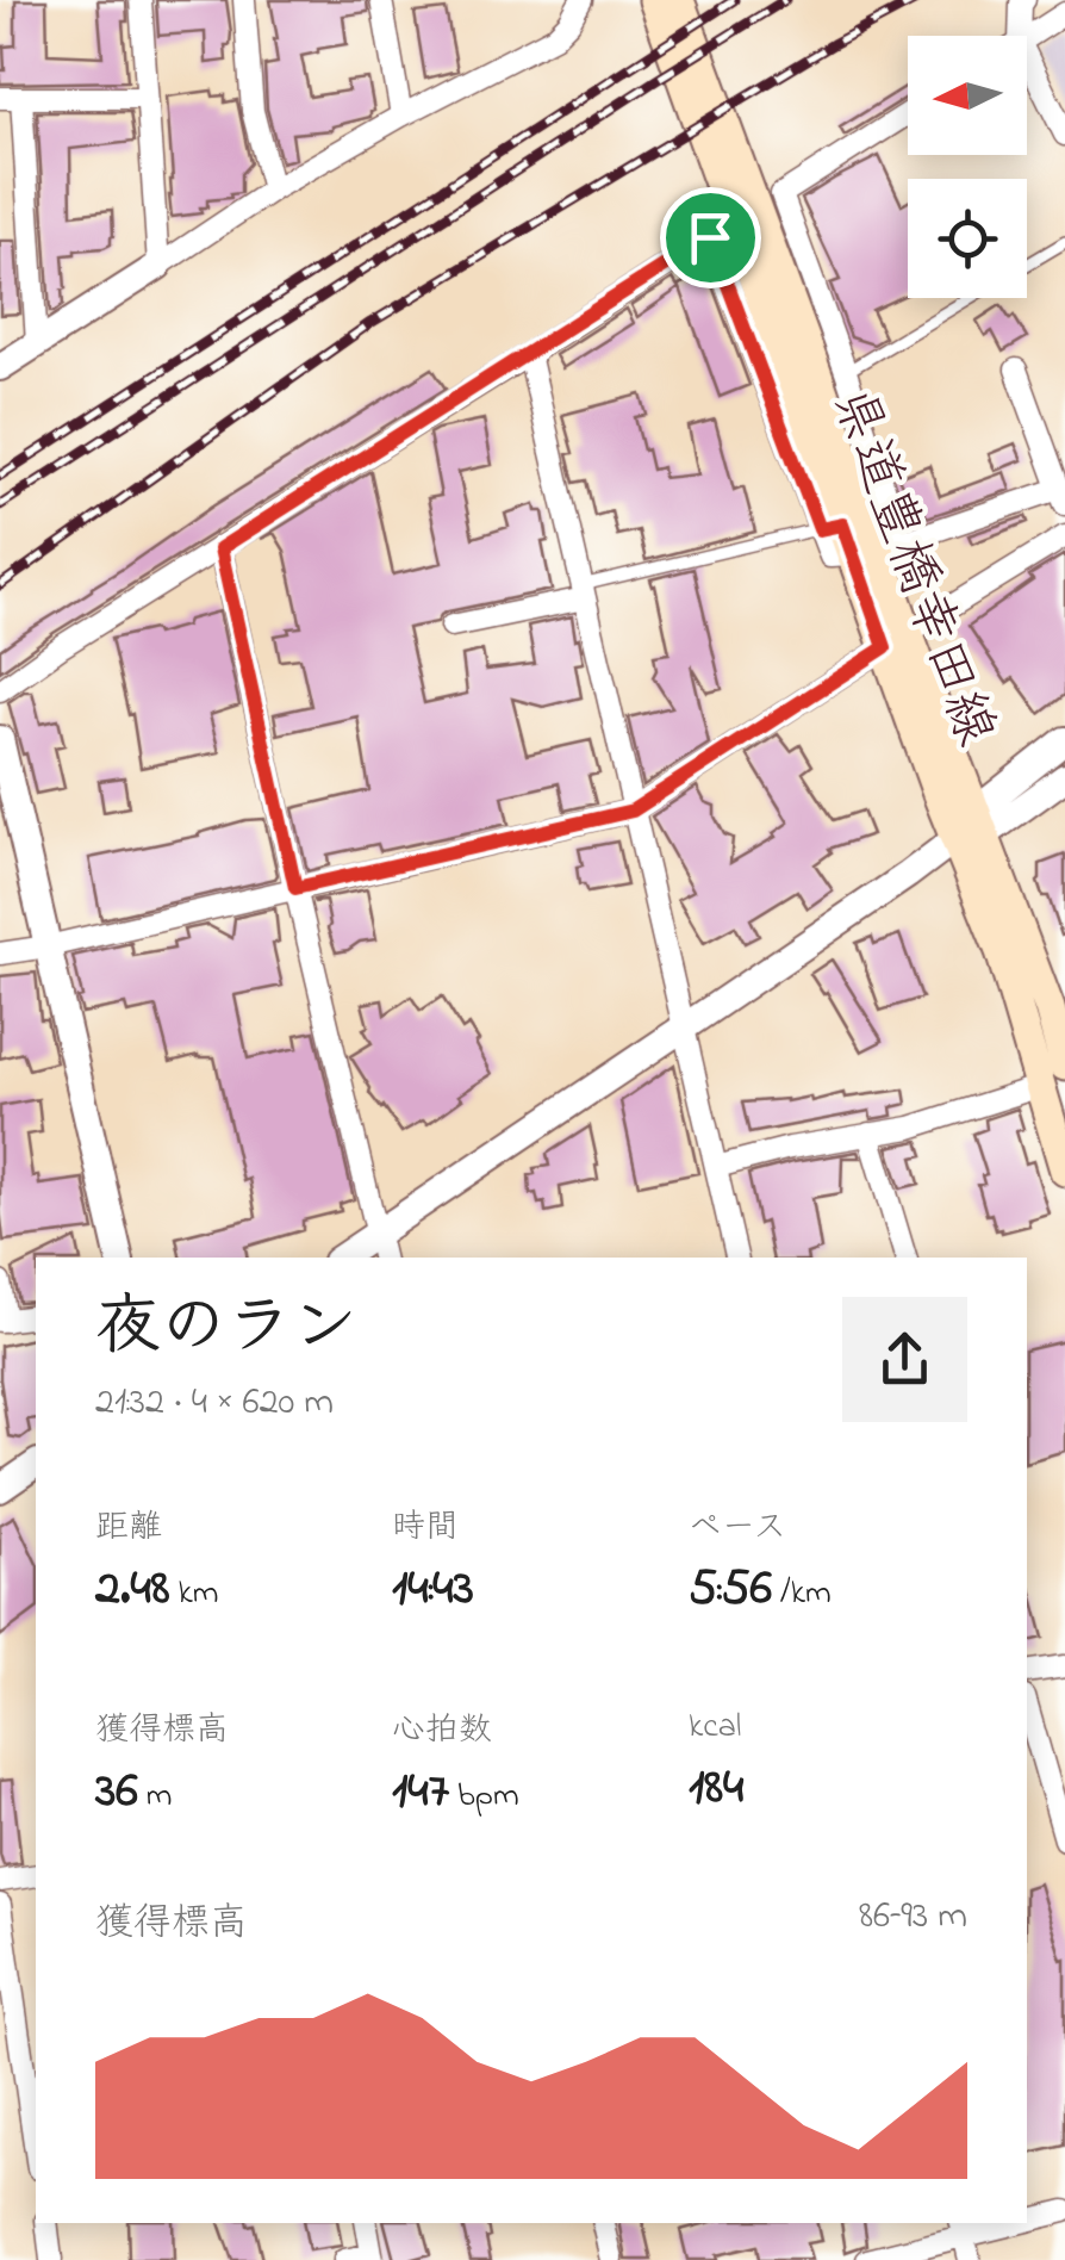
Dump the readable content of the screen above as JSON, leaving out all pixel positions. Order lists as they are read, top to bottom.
{
  "streets": {
    "main road": ["県道豊橋幸田線"]
  },
  "north": "left",
  "page": {
    "heading": ["夜のラン", "21:32 · 4 × 620 m"],
    "stats": [
      ["距離", "2.48 km"],
      ["時間", "14:43"],
      ["ペース", "5:56 /km"],
      ["獲得標高", "36 m"],
      ["心拍数", "147 bpm"],
      ["kcal", "184"]
    ],
    "chart": ["獲得標高", "86–93 m"]
  }
}
